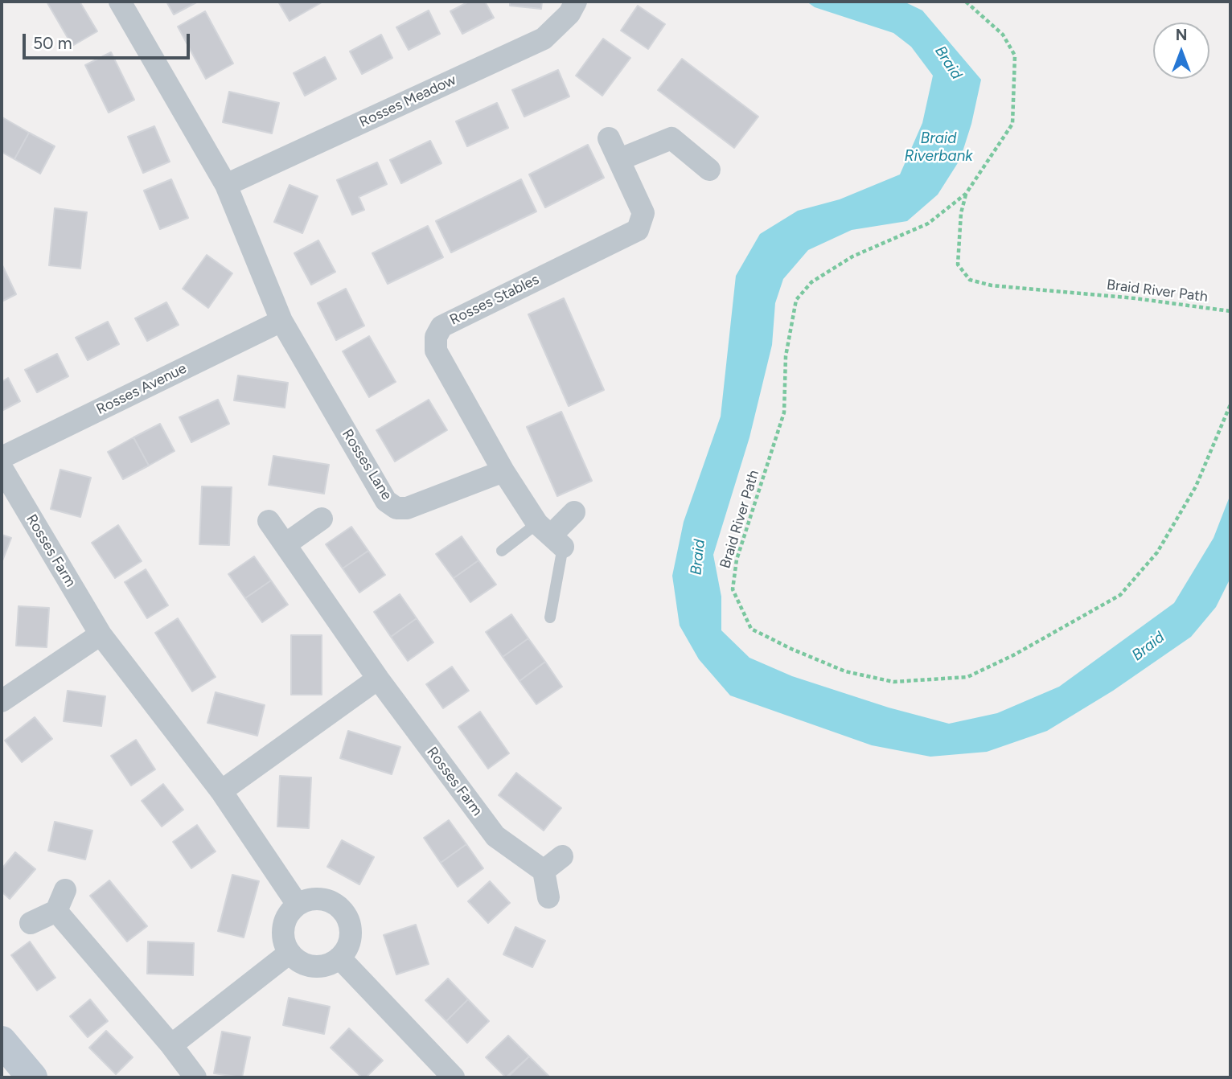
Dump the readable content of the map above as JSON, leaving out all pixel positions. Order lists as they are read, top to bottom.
{
  "streets": {
    "street": [
      "Rosses Meadow",
      "Rosses Stables",
      "Rosses Avenue",
      "Rosses Lane",
      "Rosses Farm"
    ],
    "path": ["Braid River Path"]
  },
  "crossings": [
    ["Rosses Stables", "Rosses Lane"],
    ["Rosses Avenue", "Rosses Lane"]
  ],
  "water": ["Braid", "Braid Riverbank"],
  "scale_bar": "50 m",
  "north": "top"
}
